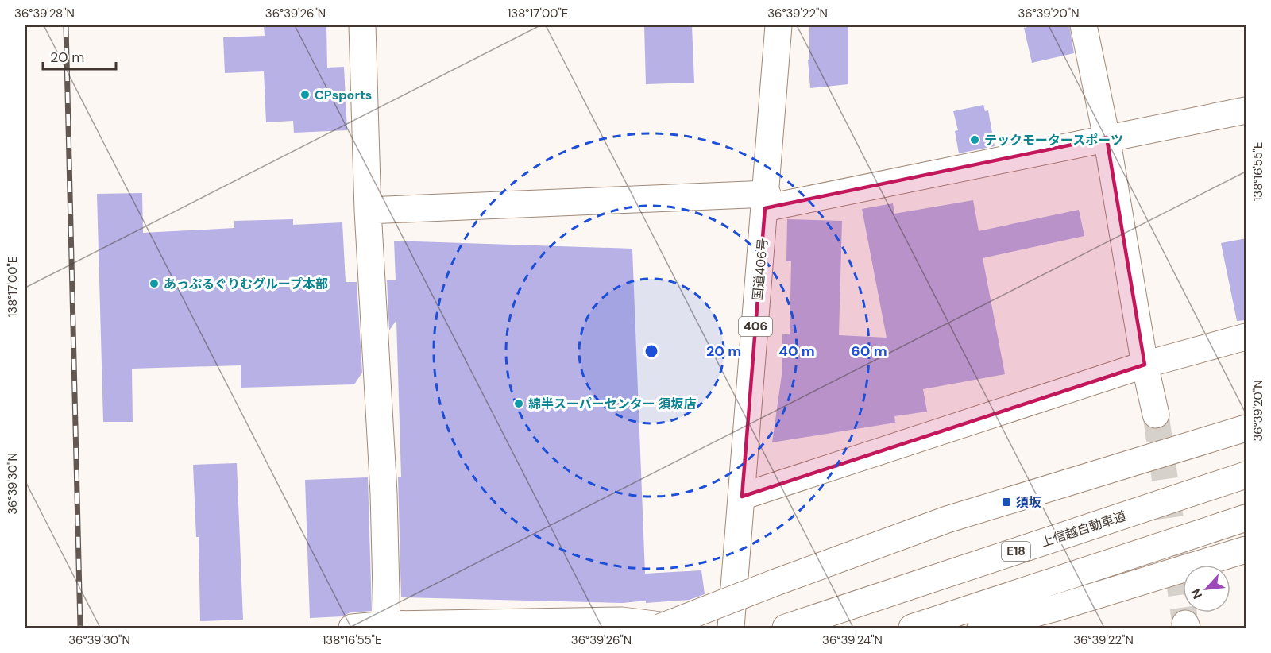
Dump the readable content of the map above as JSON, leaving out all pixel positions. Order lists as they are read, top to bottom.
{
  "streets": {
    "main road": [
      "国道406号",
      "406",
      "上信越自動車道",
      "E18"
    ]
  },
  "places": {
    "other": [
      "CPsports",
      "テックモータースポーツ",
      "あっぷるぐりむグループ本部",
      "綿半スーパーセンター 須坂店"
    ],
    "transit": ["須坂"]
  },
  "scale_bar": "20 m",
  "north": "bottom left",
  "coordinates": [
    "36°39'28\"N",
    "36°39'26\"N",
    "138°17'00\"E",
    "36°39'22\"N",
    "36°39'20\"N",
    "138°16'55\"E",
    "36°39'30\"N",
    "36°39'24\"N"
  ],
  "rings": ["20 m", "40 m", "60 m"]
}
